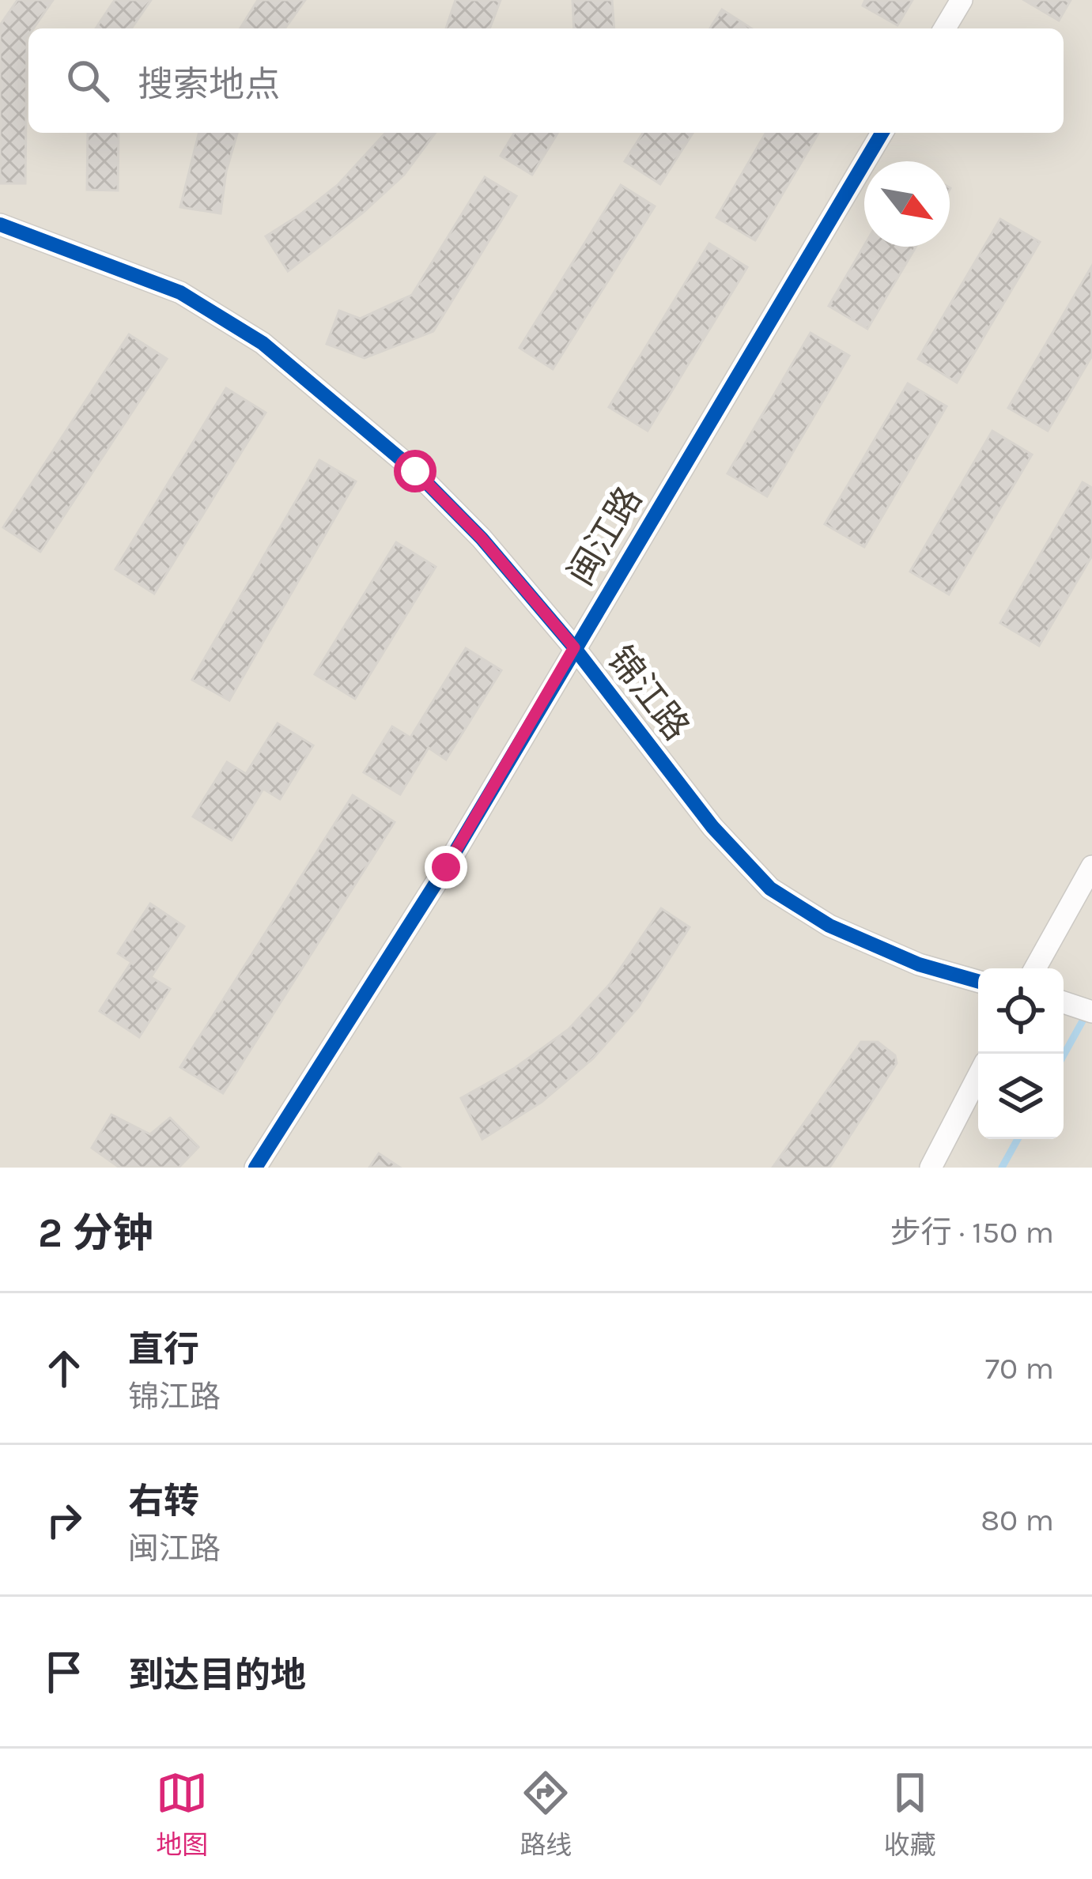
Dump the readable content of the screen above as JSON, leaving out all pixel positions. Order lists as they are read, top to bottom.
{
  "streets": {
    "street": ["闽江路", "锦江路"]
  },
  "crossings": [
    ["闽江路", "锦江路"]
  ],
  "north": "bottom right",
  "page": {
    "search": "搜索地点",
    "heading": ["2 分钟", "步行 · 150 m"],
    "list": [
      ["直行", "锦江路", "70 m"],
      ["右转", "闽江路", "80 m"],
      "到达目的地"
    ],
    "nav": ["地图", "路线", "收藏"]
  }
}
